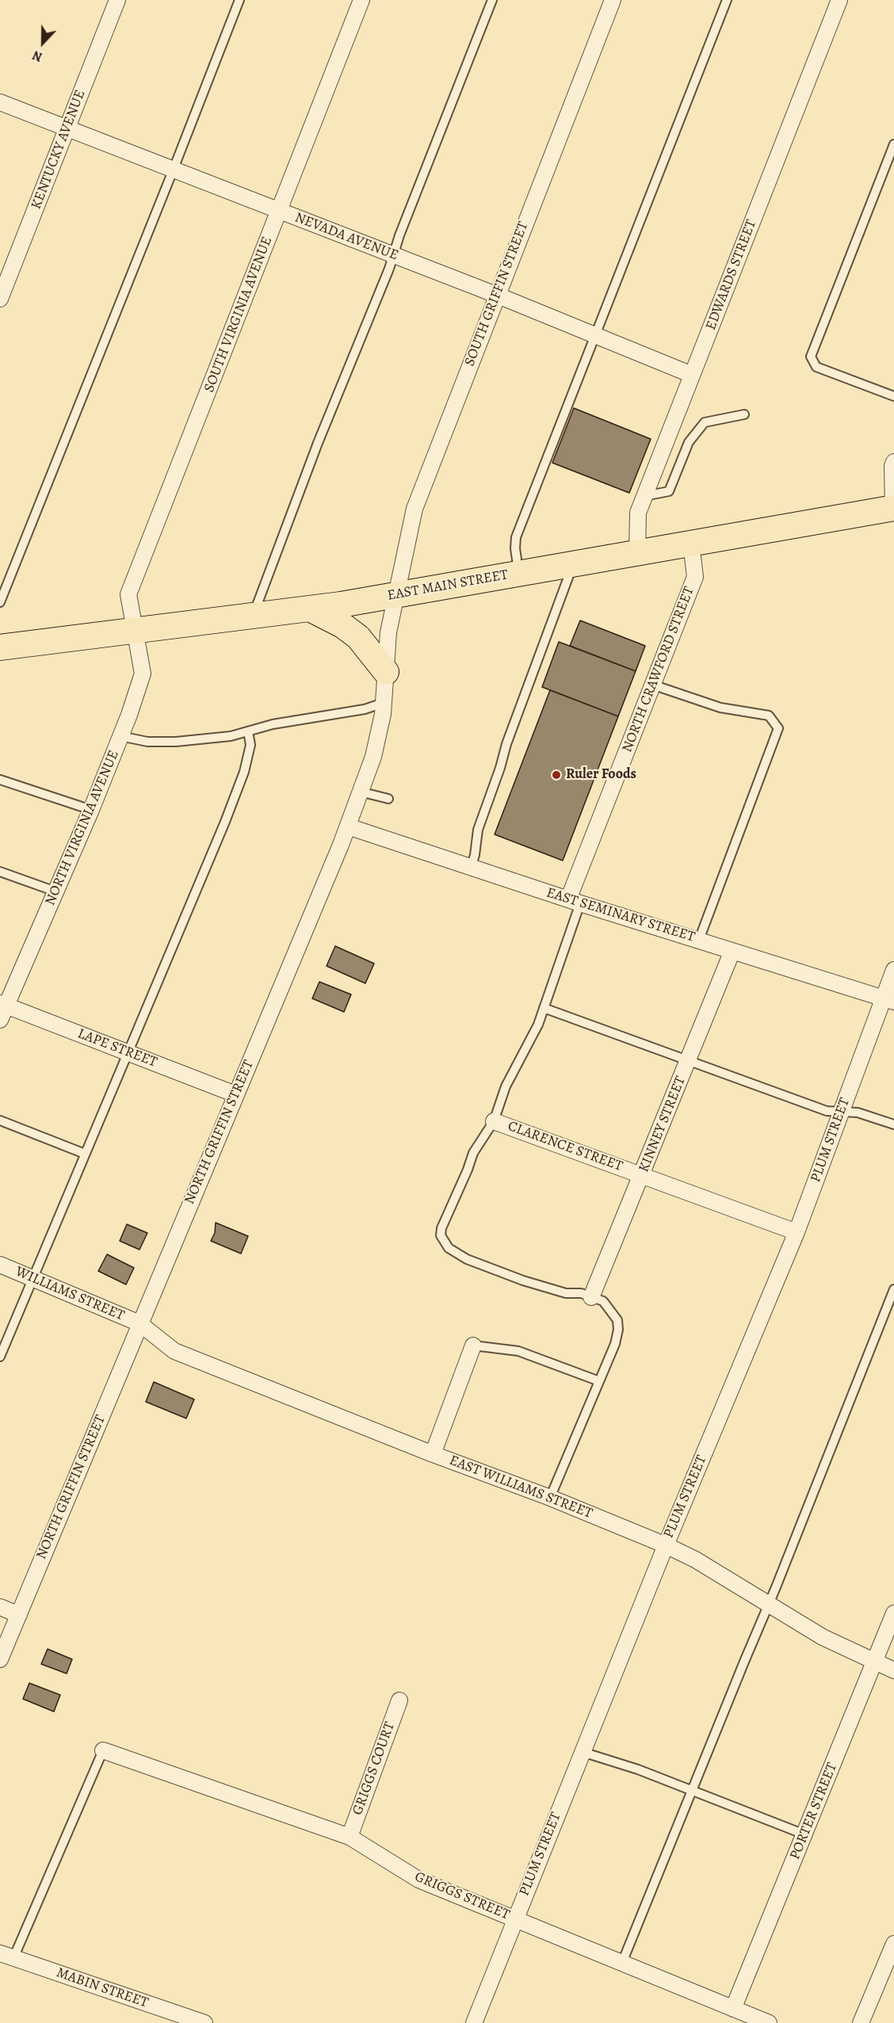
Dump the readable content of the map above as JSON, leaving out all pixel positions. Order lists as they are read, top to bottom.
{
  "streets": {
    "main road": ["EAST MAIN STREET"],
    "street": [
      "KENTUCKY AVENUE",
      "NEVADA AVENUE",
      "EDWARDS STREET",
      "SOUTH GRIFFIN STREET",
      "SOUTH VIRGINIA AVENUE",
      "NORTH CRAWFORD STREET",
      "NORTH VIRGINIA AVENUE",
      "EAST SEMINARY STREET",
      "LAPE STREET",
      "KINNEY STREET",
      "NORTH GRIFFIN STREET",
      "PLUM STREET",
      "CLARENCE STREET",
      "WILLIAMS STREET",
      "EAST WILLIAMS STREET",
      "GRIGGS COURT",
      "PORTER STREET",
      "GRIGGS STREET",
      "MABIN STREET"
    ]
  },
  "crossings": [
    ["KENTUCKY AVENUE", "NEVADA AVENUE"],
    ["NEVADA AVENUE", "EDWARDS STREET"],
    ["NEVADA AVENUE", "SOUTH GRIFFIN STREET"],
    ["NEVADA AVENUE", "SOUTH VIRGINIA AVENUE"],
    ["EDWARDS STREET", "EAST MAIN STREET"],
    ["SOUTH GRIFFIN STREET", "EAST MAIN STREET"],
    ["SOUTH GRIFFIN STREET", "NORTH GRIFFIN STREET"],
    ["SOUTH VIRGINIA AVENUE", "EAST MAIN STREET"],
    ["SOUTH VIRGINIA AVENUE", "NORTH VIRGINIA AVENUE"],
    ["EAST MAIN STREET", "NORTH CRAWFORD STREET"],
    ["EAST MAIN STREET", "NORTH VIRGINIA AVENUE"],
    ["EAST MAIN STREET", "NORTH GRIFFIN STREET"],
    ["NORTH CRAWFORD STREET", "EAST SEMINARY STREET"],
    ["NORTH VIRGINIA AVENUE", "LAPE STREET"],
    ["EAST SEMINARY STREET", "KINNEY STREET"],
    ["EAST SEMINARY STREET", "NORTH GRIFFIN STREET"],
    ["EAST SEMINARY STREET", "PLUM STREET"],
    ["LAPE STREET", "NORTH GRIFFIN STREET"],
    ["KINNEY STREET", "CLARENCE STREET"],
    ["NORTH GRIFFIN STREET", "WILLIAMS STREET"],
    ["NORTH GRIFFIN STREET", "EAST WILLIAMS STREET"],
    ["PLUM STREET", "CLARENCE STREET"],
    ["PLUM STREET", "EAST WILLIAMS STREET"],
    ["PLUM STREET", "GRIGGS STREET"],
    ["WILLIAMS STREET", "EAST WILLIAMS STREET"],
    ["EAST WILLIAMS STREET", "PORTER STREET"],
    ["GRIGGS COURT", "GRIGGS STREET"],
    ["PORTER STREET", "GRIGGS STREET"]
  ],
  "places": ["Ruler Foods"],
  "north": "bottom"
}
